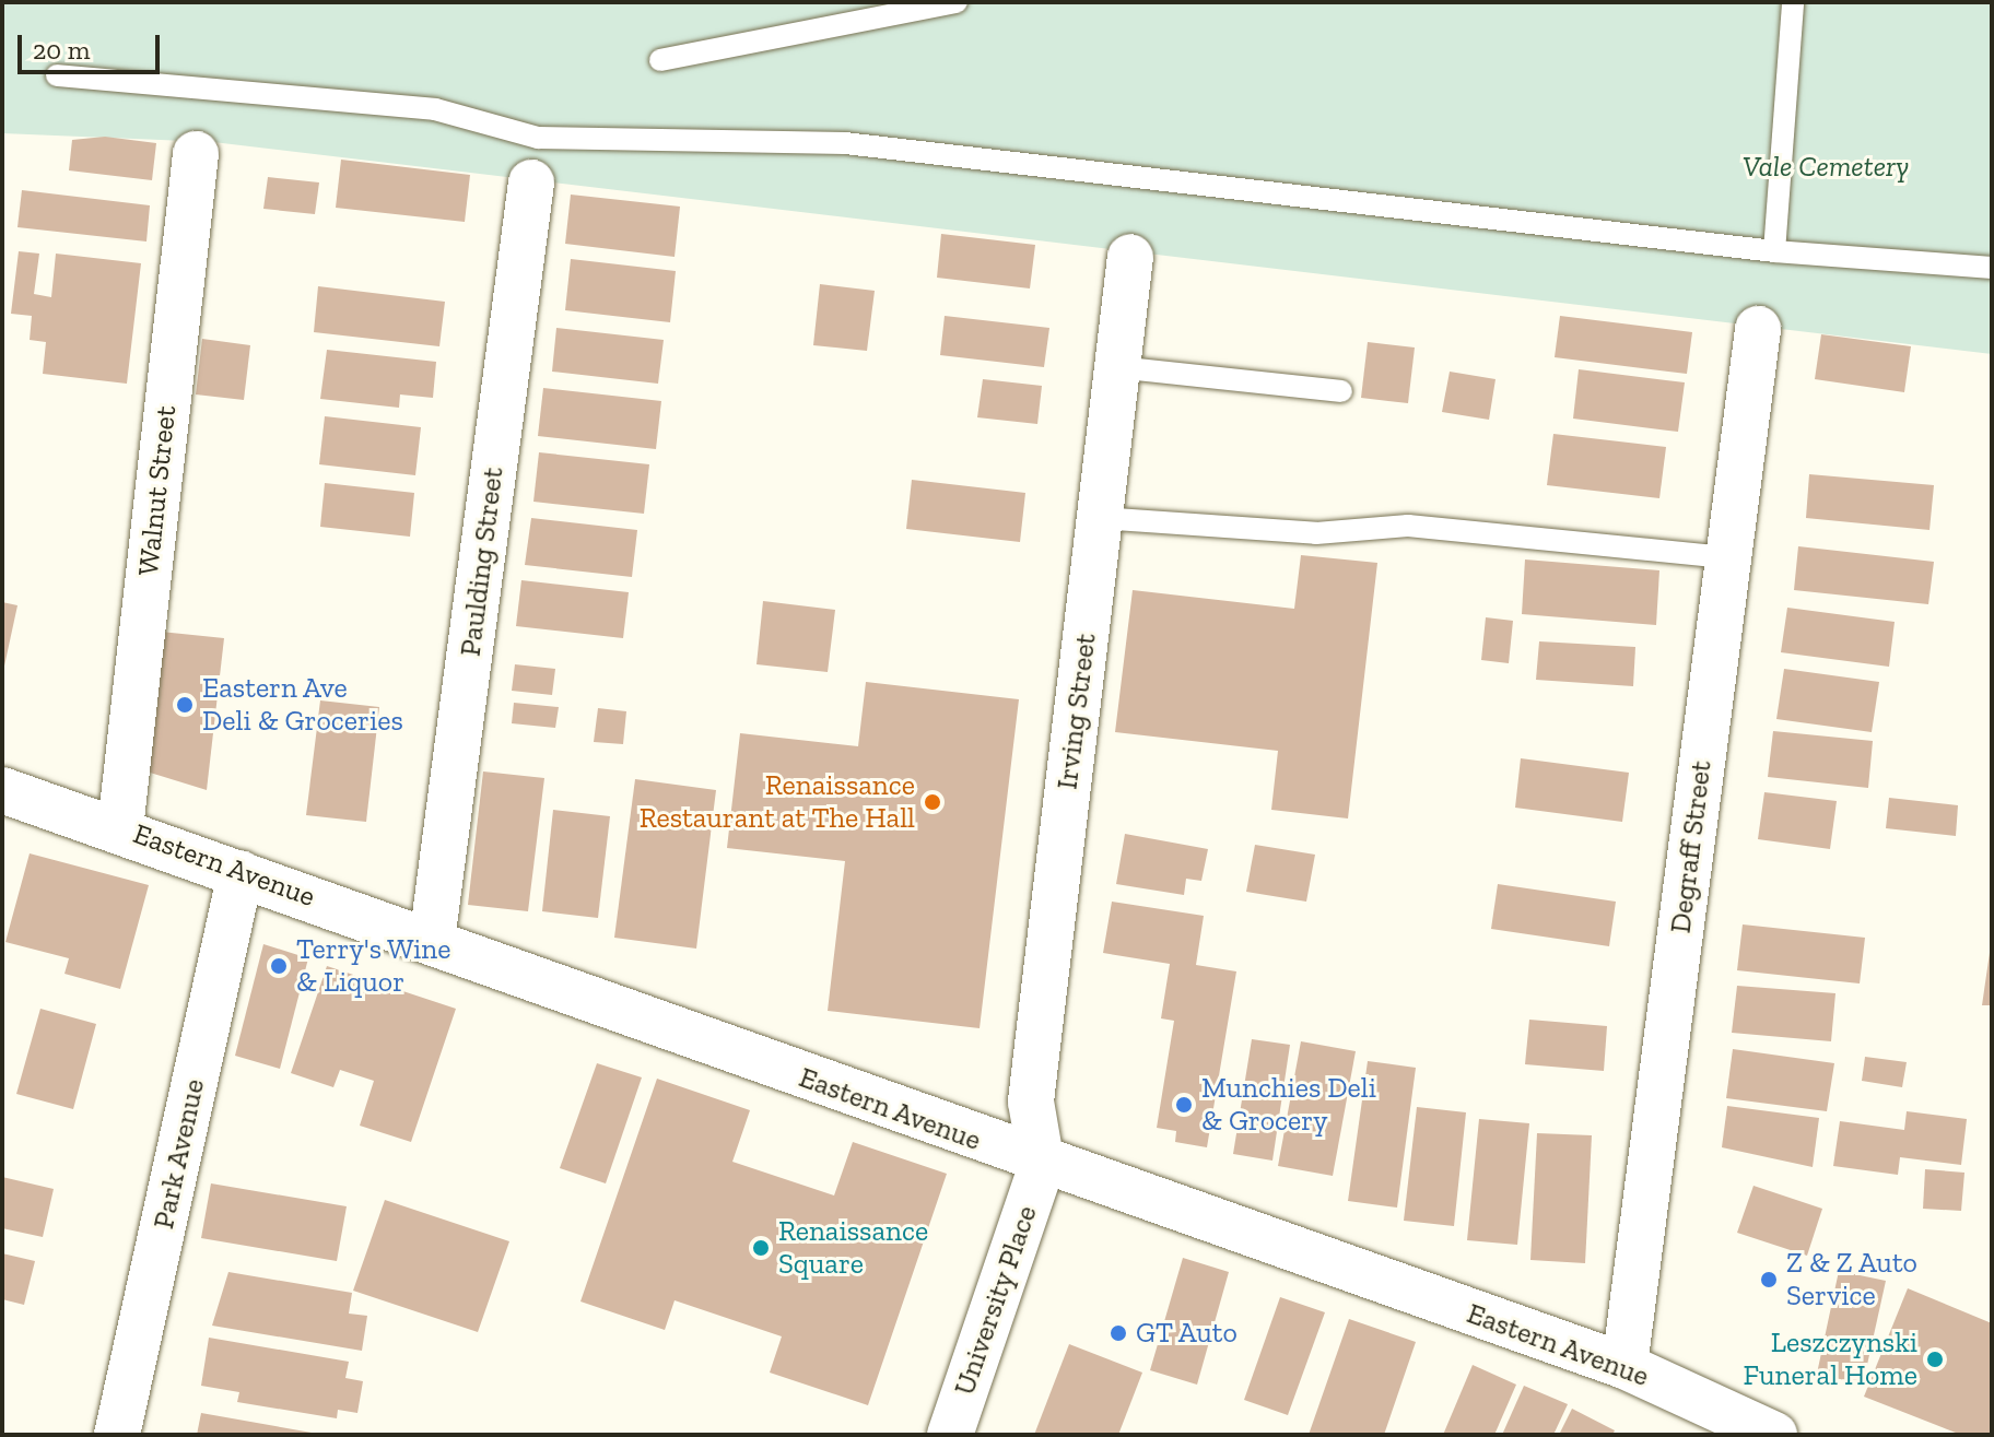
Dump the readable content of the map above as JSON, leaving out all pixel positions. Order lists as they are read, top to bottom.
{
  "streets": {
    "street": [
      "Walnut Street",
      "Paulding Street",
      "Irving Street",
      "Degraff Street",
      "Eastern Avenue",
      "Park Avenue",
      "University Place"
    ]
  },
  "crossings": [
    ["Walnut Street", "Eastern Avenue"],
    ["Paulding Street", "Eastern Avenue"],
    ["Irving Street", "Eastern Avenue"],
    ["Irving Street", "University Place"],
    ["Degraff Street", "Eastern Avenue"],
    ["Eastern Avenue", "Park Avenue"],
    ["Eastern Avenue", "University Place"]
  ],
  "parks": ["Vale Cemetery"],
  "places": [
    "Eastern Ave Deli & Groceries",
    "Renaissance Restaurant at The Hall",
    "Terry's Wine & Liquor",
    "Munchies Deli & Grocery",
    "Renaissance Square",
    "Z & Z Auto Service",
    "GT Auto",
    "Leszczynski Funeral Home"
  ],
  "scale_bar": "20 m"
}
